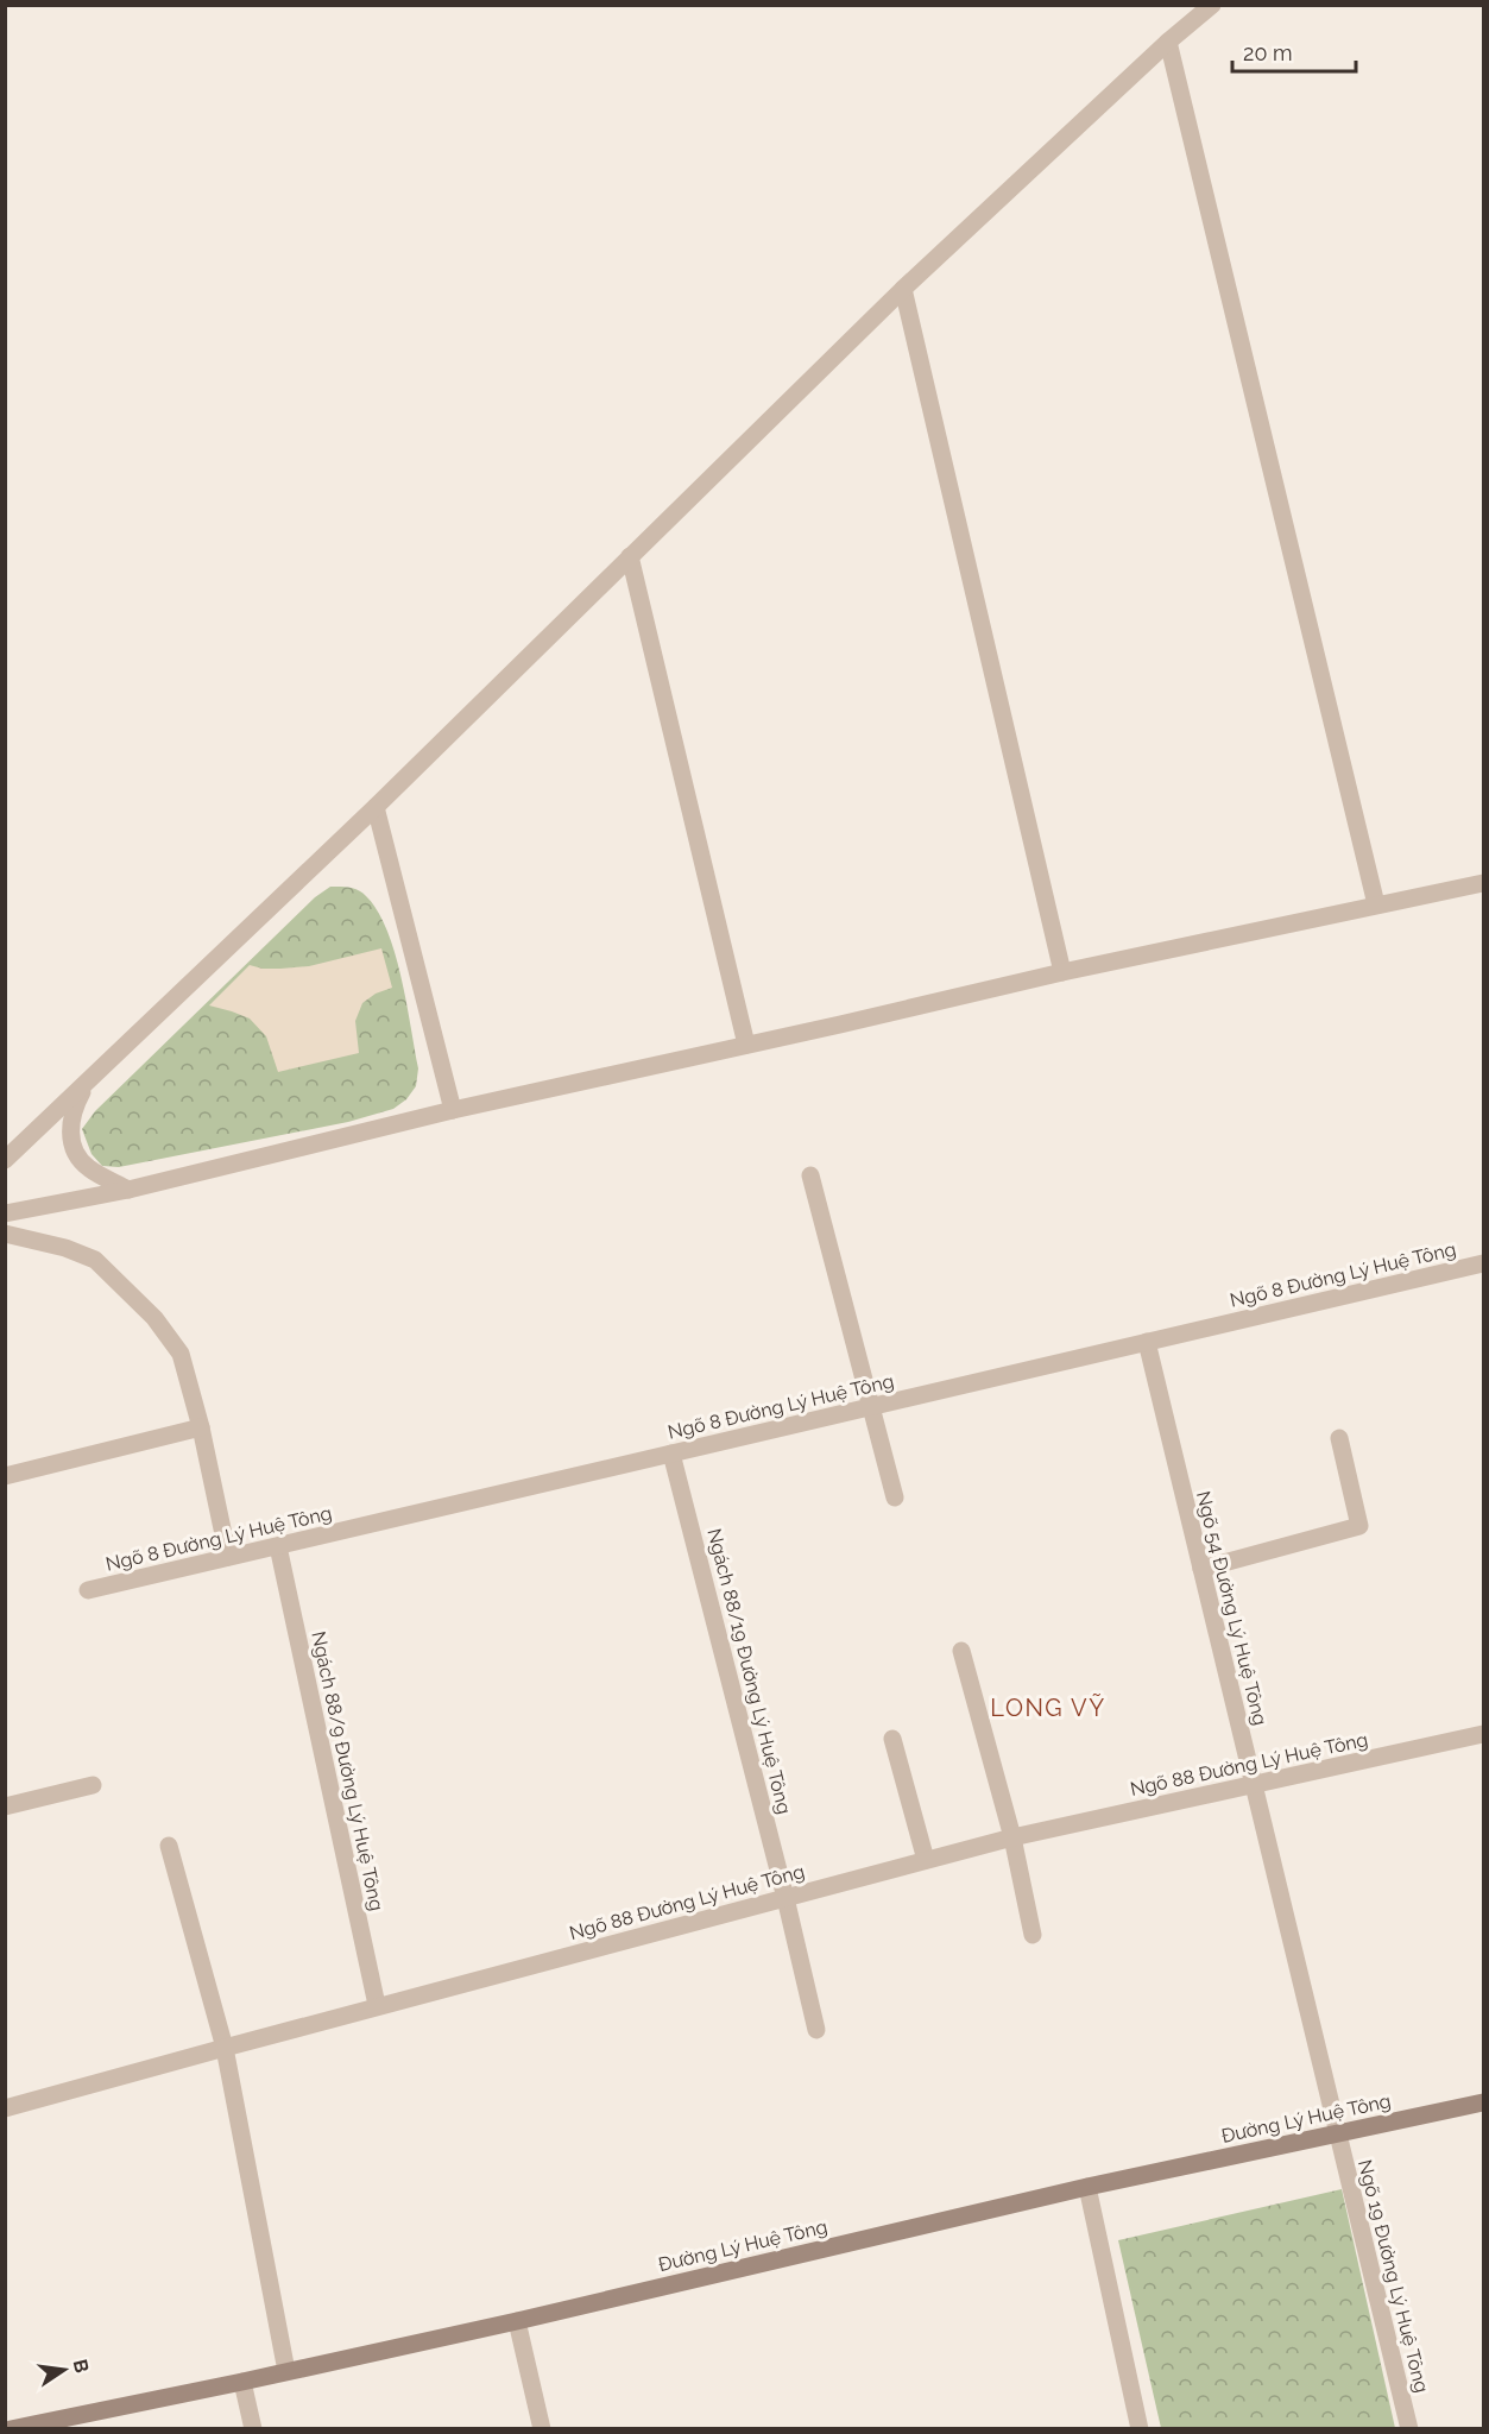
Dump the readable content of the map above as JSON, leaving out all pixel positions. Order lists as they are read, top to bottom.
{
  "streets": {
    "main road": ["Đường Lý Huệ Tông"],
    "street": [
      "Ngõ 8 Đường Lý Huệ Tông",
      "Ngõ 54 Đường Lý Huệ Tông",
      "Ngách 88/19 Đường Lý Huệ Tông",
      "Ngõ 88 Đường Lý Huệ Tông",
      "Ngách 88/9 Đường Lý Huệ Tông",
      "Ngõ 19 Đường Lý Huệ Tông"
    ]
  },
  "crossings": [
    ["Ngõ 8 Đường Lý Huệ Tông", "Ngõ 54 Đường Lý Huệ Tông"],
    ["Ngõ 8 Đường Lý Huệ Tông", "Ngách 88/19 Đường Lý Huệ Tông"],
    ["Ngõ 8 Đường Lý Huệ Tông", "Ngách 88/9 Đường Lý Huệ Tông"],
    ["Ngõ 54 Đường Lý Huệ Tông", "Ngõ 88 Đường Lý Huệ Tông"],
    ["Ngõ 54 Đường Lý Huệ Tông", "Đường Lý Huệ Tông"],
    ["Ngõ 54 Đường Lý Huệ Tông", "Ngõ 19 Đường Lý Huệ Tông"],
    ["Ngách 88/19 Đường Lý Huệ Tông", "Ngõ 88 Đường Lý Huệ Tông"],
    ["Ngõ 88 Đường Lý Huệ Tông", "Ngách 88/9 Đường Lý Huệ Tông"],
    ["Đường Lý Huệ Tông", "Ngõ 19 Đường Lý Huệ Tông"]
  ],
  "districts": ["LONG VỸ"],
  "scale_bar": "20 m",
  "north": "right"
}
